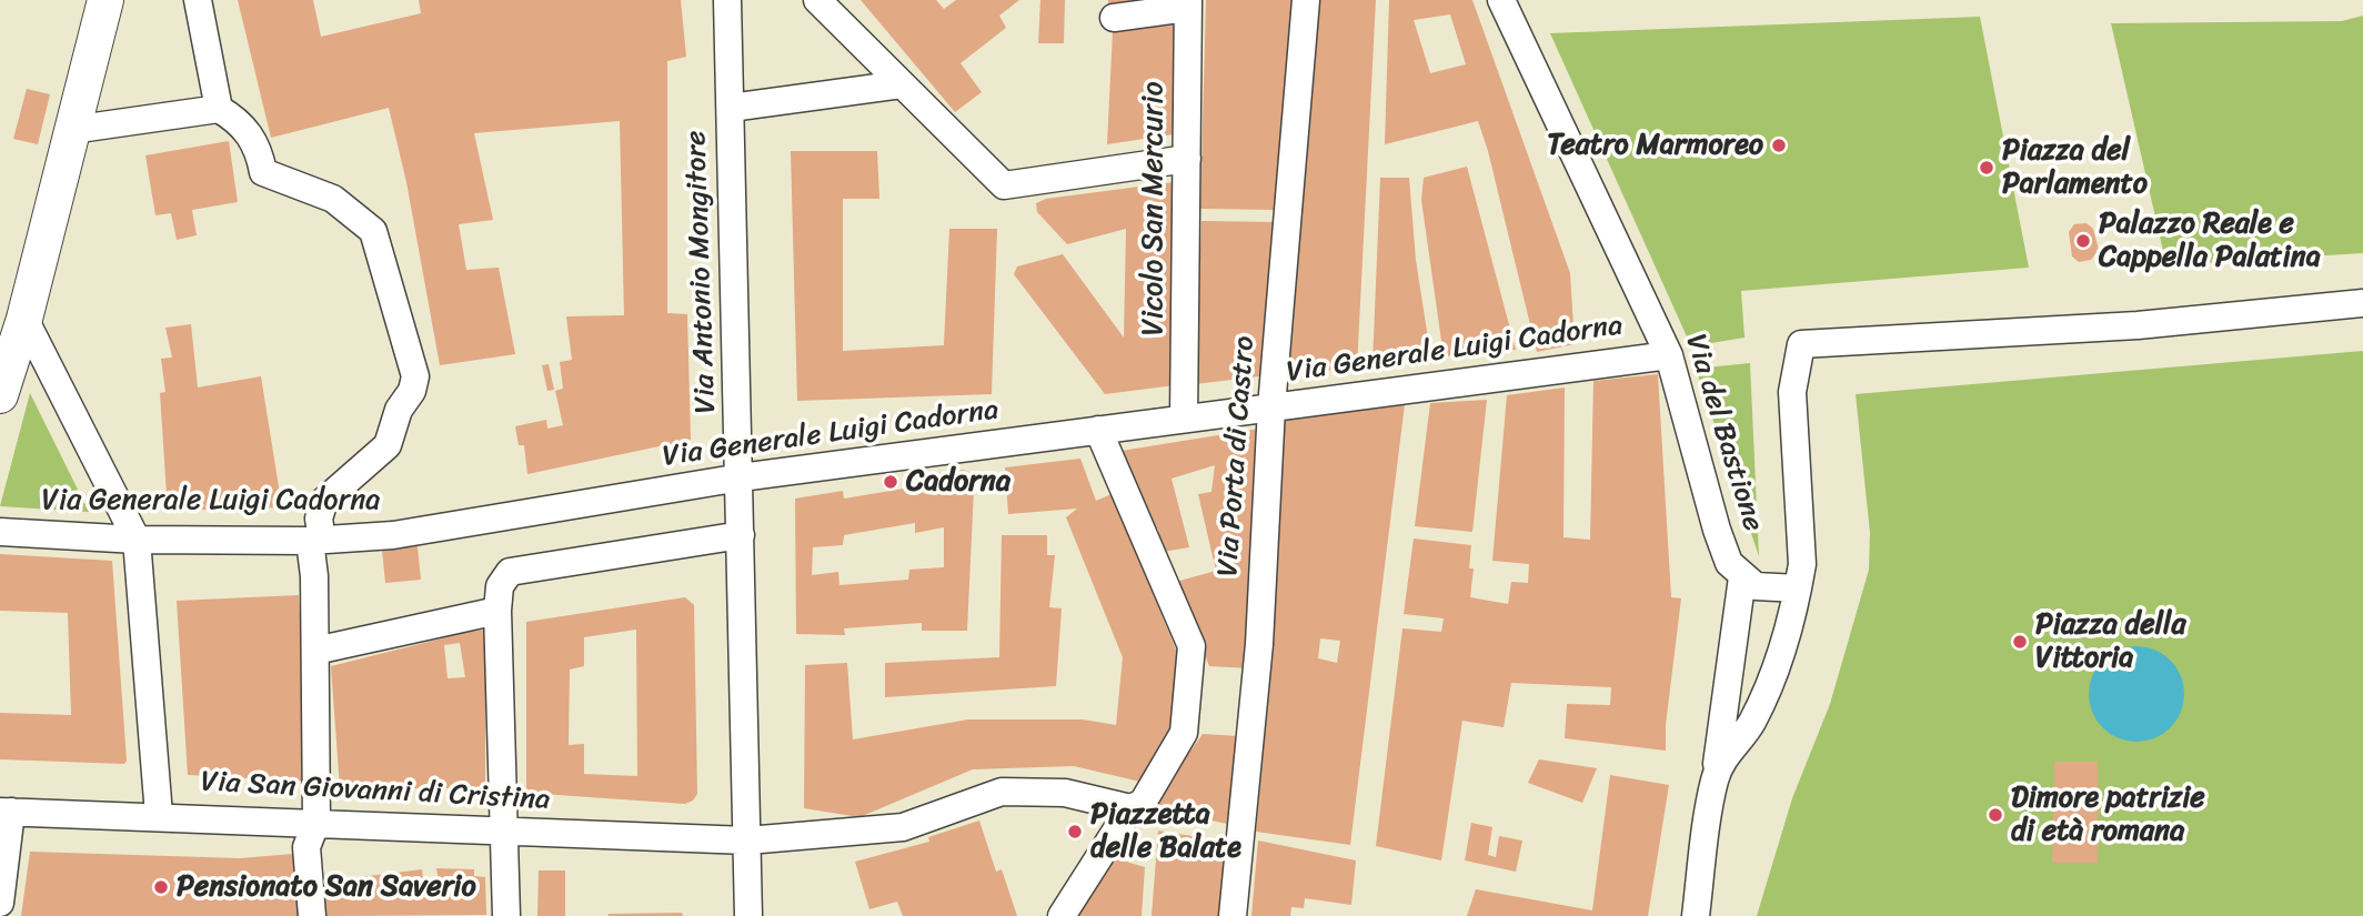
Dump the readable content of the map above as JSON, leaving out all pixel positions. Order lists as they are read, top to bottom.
{
  "streets": {
    "street": [
      "Vicolo San Mercurio",
      "Via Antonio Mongitore",
      "Via Generale Luigi Cadorna",
      "Via del Bastione",
      "Via Porta di Castro",
      "Via San Giovanni di Cristina"
    ]
  },
  "crossings": [
    ["Vicolo San Mercurio", "Via Generale Luigi Cadorna"],
    ["Via Antonio Mongitore", "Via Generale Luigi Cadorna"],
    ["Via Antonio Mongitore", "Via San Giovanni di Cristina"],
    ["Via Generale Luigi Cadorna", "Via del Bastione"],
    ["Via Generale Luigi Cadorna", "Via Porta di Castro"]
  ],
  "places": [
    "Teatro Marmoreo",
    "Piazza del Parlamento",
    "Palazzo Reale e Cappella Palatina",
    "Cadorna",
    "Piazza della Vittoria",
    "Dimore patrizie di età romana",
    "Piazzetta delle Balate",
    "Pensionato San Saverio"
  ]
}
